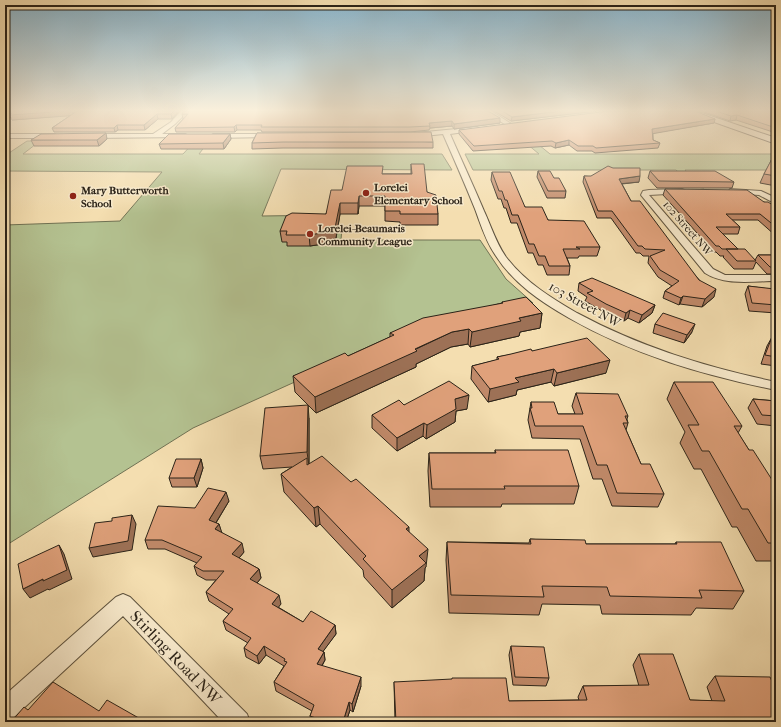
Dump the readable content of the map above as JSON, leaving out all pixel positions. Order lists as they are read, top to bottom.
{
  "streets": {
    "street": ["102 Street NW", "103 Street NW", "Stirling Road NW"]
  },
  "places": ["Lorelei Elementary School", "Mary Butterworth School", "Lorelei-Beaumaris Community League"]
}
